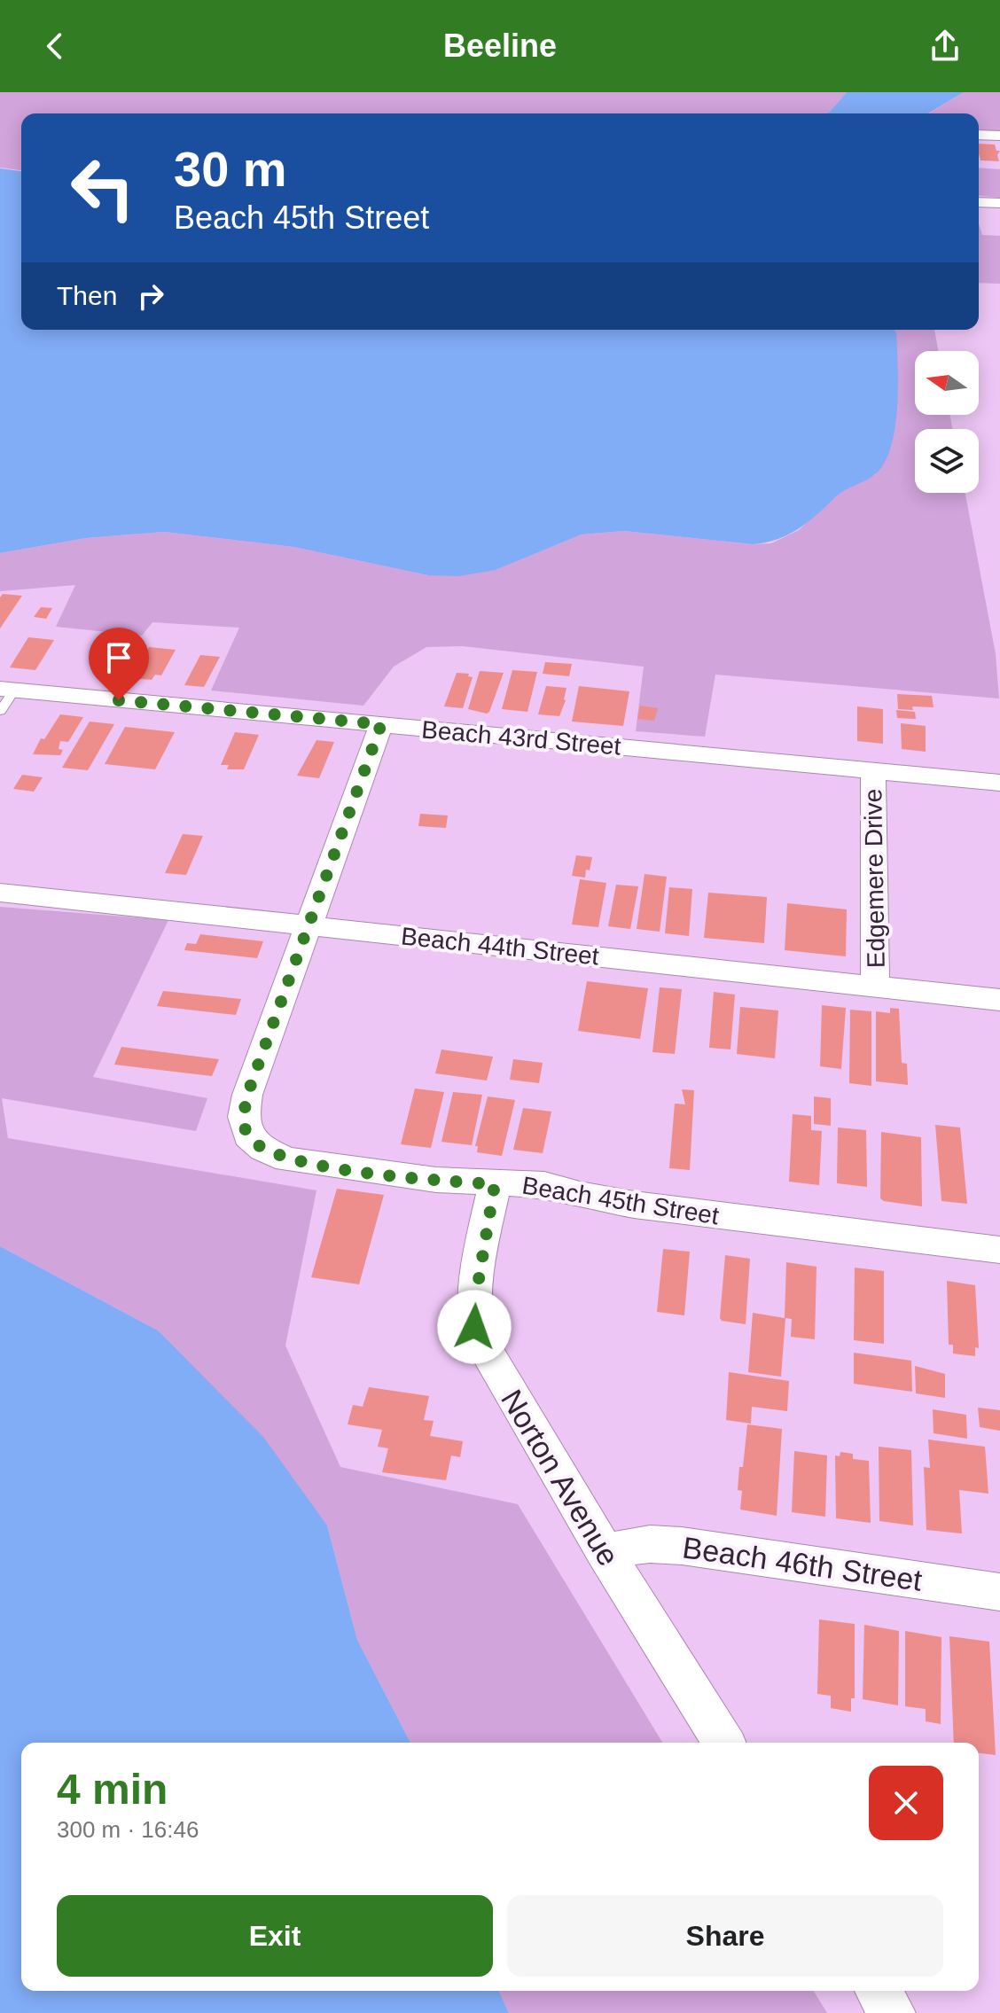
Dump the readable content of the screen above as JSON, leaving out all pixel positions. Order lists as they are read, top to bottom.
{
  "streets": {
    "street": [
      "Beach 43rd Street",
      "Edgemere Drive",
      "Beach 44th Street",
      "Beach 45th Street",
      "Norton Avenue",
      "Beach 46th Street"
    ]
  },
  "crossings": [
    ["Beach 43rd Street", "Edgemere Drive"],
    ["Edgemere Drive", "Beach 44th Street"],
    ["Beach 44th Street", "Beach 45th Street"],
    ["Beach 45th Street", "Norton Avenue"],
    ["Norton Avenue", "Beach 46th Street"]
  ],
  "north": "left",
  "page": {
    "header": "Beeline",
    "turn": ["30 m", "Beach 45th Street"],
    "then": "Then",
    "heading": ["4 min", "300 m · 16:46"],
    "buttons": ["Exit", "Share"]
  }
}
